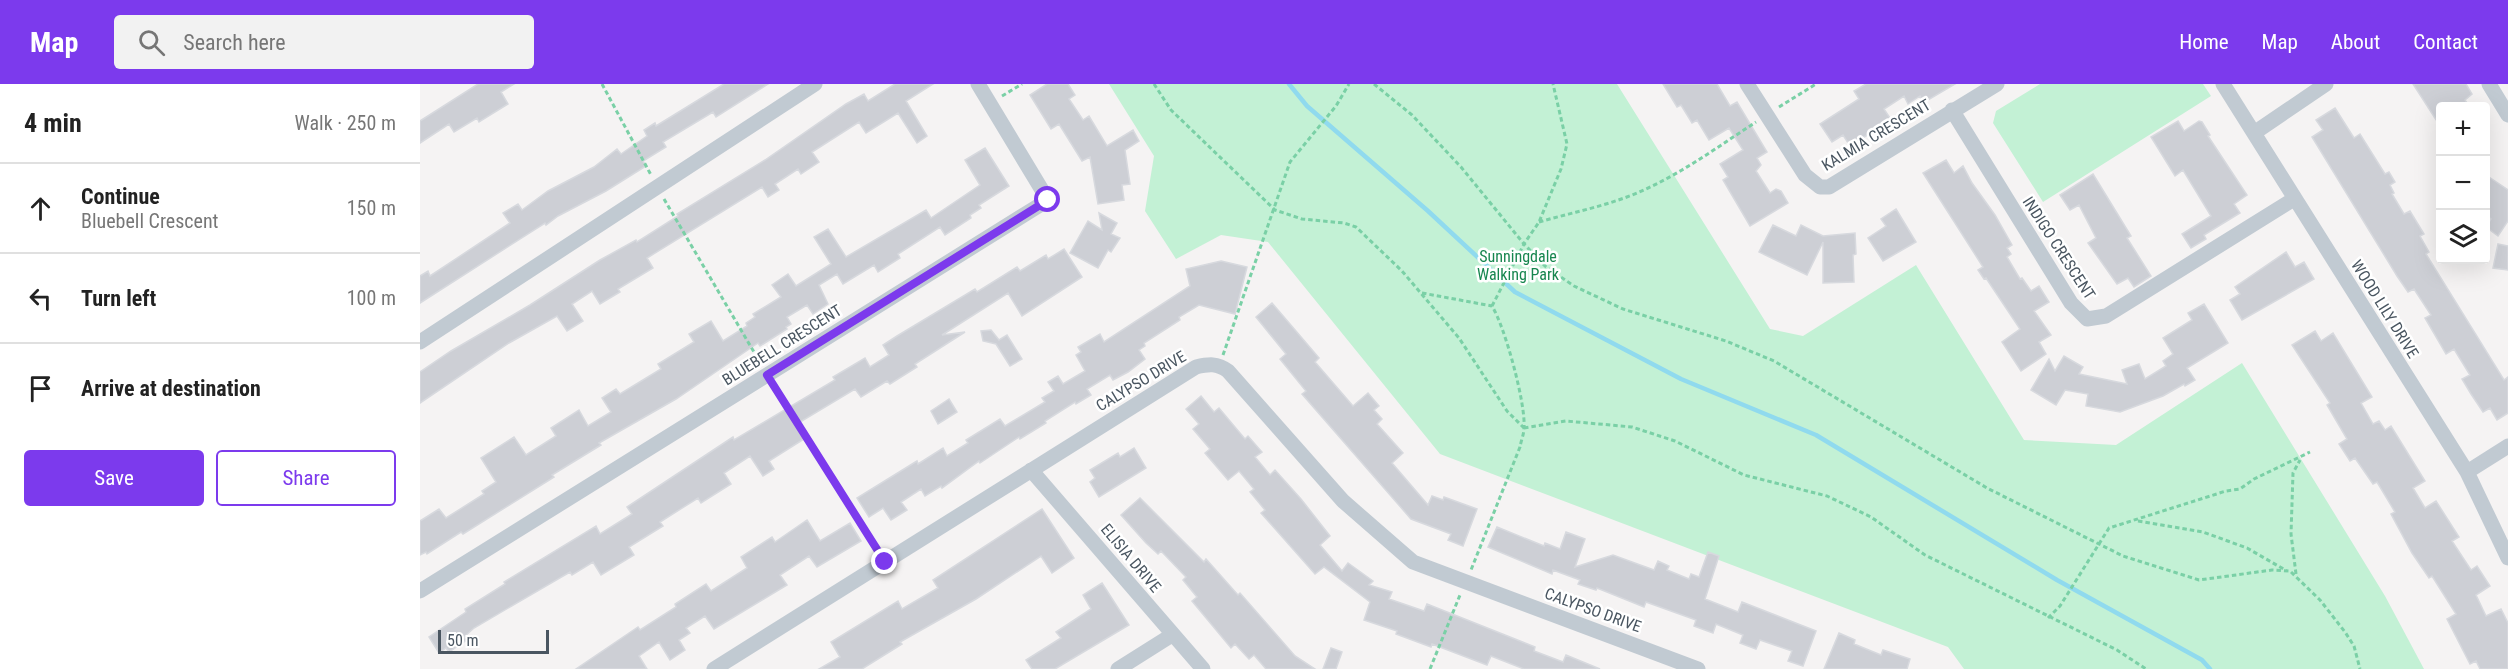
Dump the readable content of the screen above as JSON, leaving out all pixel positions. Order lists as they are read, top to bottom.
{
  "streets": {
    "street": [
      "KALMIA CRESCENT",
      "INDIGO CRESCENT",
      "WOOD LILY DRIVE",
      "BLUEBELL CRESCENT",
      "CALYPSO DRIVE",
      "ELISIA DRIVE"
    ]
  },
  "crossings": [
    ["KALMIA CRESCENT", "INDIGO CRESCENT"],
    ["INDIGO CRESCENT", "WOOD LILY DRIVE"],
    ["CALYPSO DRIVE", "ELISIA DRIVE"]
  ],
  "parks": ["Sunningdale Walking Park"],
  "scale_bar": "50 m",
  "page": {
    "header": "Map",
    "search": "Search here",
    "nav": [
      "Home",
      "Map",
      "About",
      "Contact"
    ],
    "heading": ["4 min", "Walk · 250 m"],
    "map_buttons": ["+", "−"],
    "list": [
      ["Continue", "Bluebell Crescent", "150 m"],
      ["Turn left", "100 m"],
      "Arrive at destination"
    ],
    "buttons": ["Save", "Share"],
    "scale": "50 m"
  }
}
